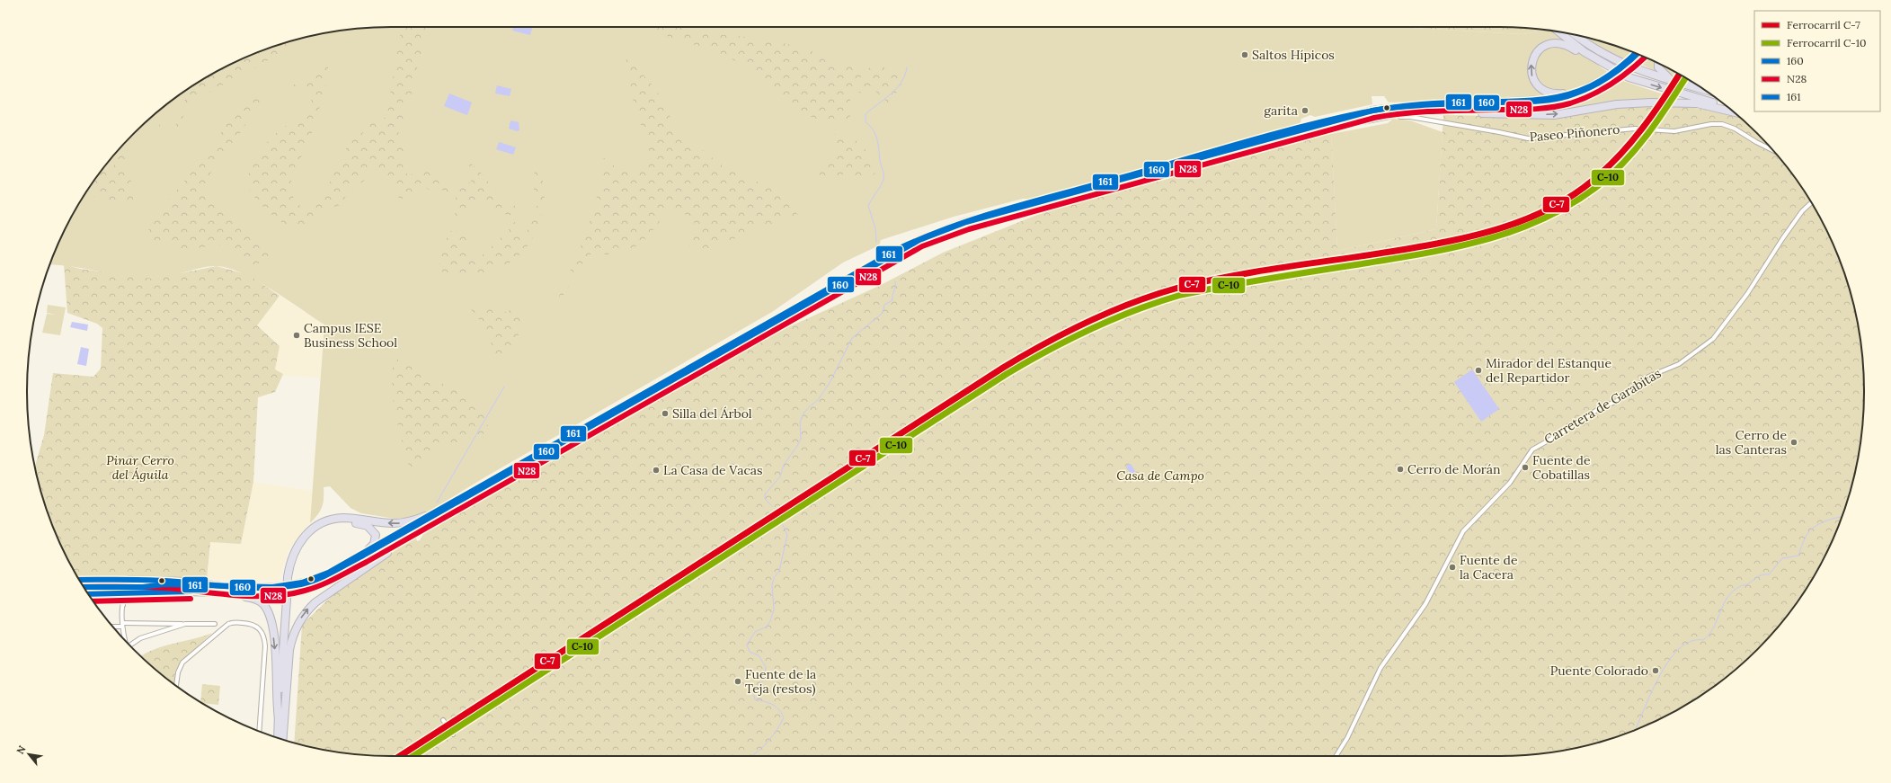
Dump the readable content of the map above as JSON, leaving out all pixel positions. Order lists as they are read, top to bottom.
{
  "streets": {
    "street": ["Paseo Piñonero", "Carretera de Garabitas"]
  },
  "parks": ["Pinar Cerro del Águila", "Casa de Campo"],
  "places": [
    "Saltos Hípicos",
    "garita",
    "Campus IESE Business School",
    "Mirador del Estanque del Repartidor",
    "Silla del Árbol",
    "Cerro de las Canteras",
    "Fuente de Cobatillas",
    "Cerro de Morán",
    "La Casa de Vacas",
    "Fuente de la Cacera",
    "Puente Colorado",
    "Fuente de la Teja (restos)"
  ],
  "lines": [
    "transit line 161",
    "transit line 160",
    "transit line N28",
    "rail line C-7",
    "rail line C-10"
  ],
  "legend": [
    "Ferrocarril C-7",
    "Ferrocarril C-10",
    "160",
    "N28",
    "161"
  ],
  "north": "top left"
}
